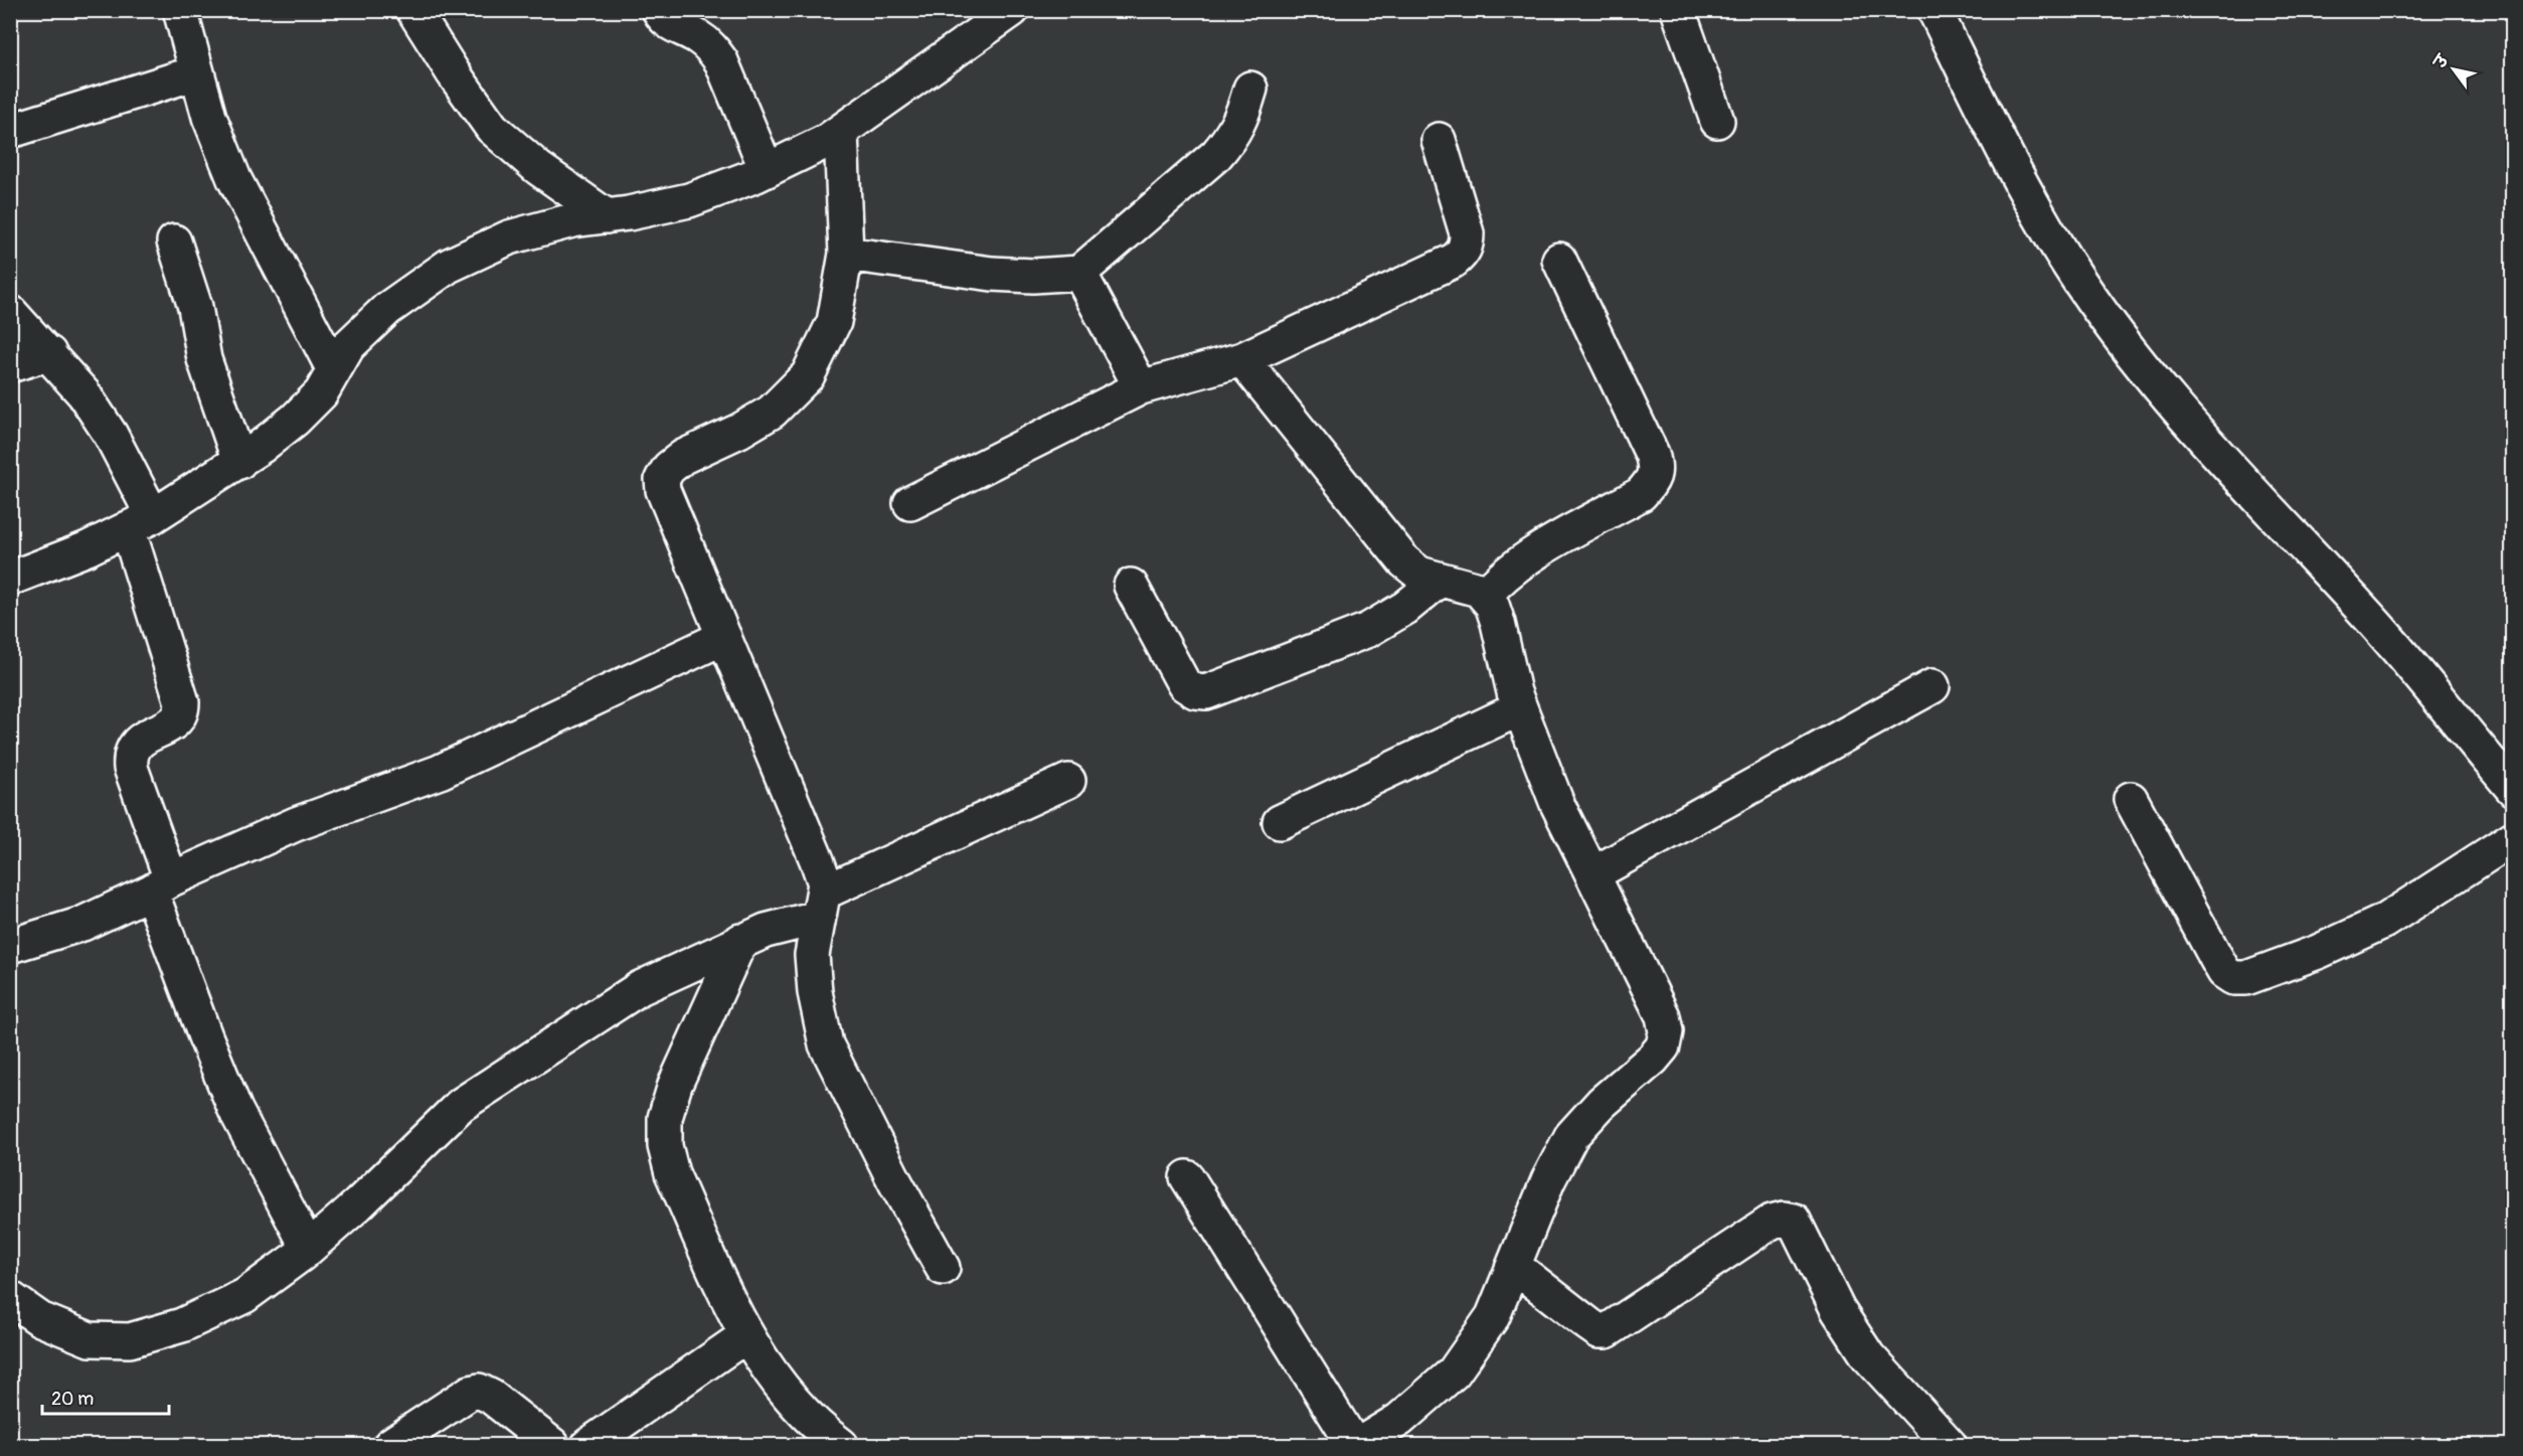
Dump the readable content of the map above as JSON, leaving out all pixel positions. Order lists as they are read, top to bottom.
{
  "scale_bar": "20 m",
  "north": "top left"
}
